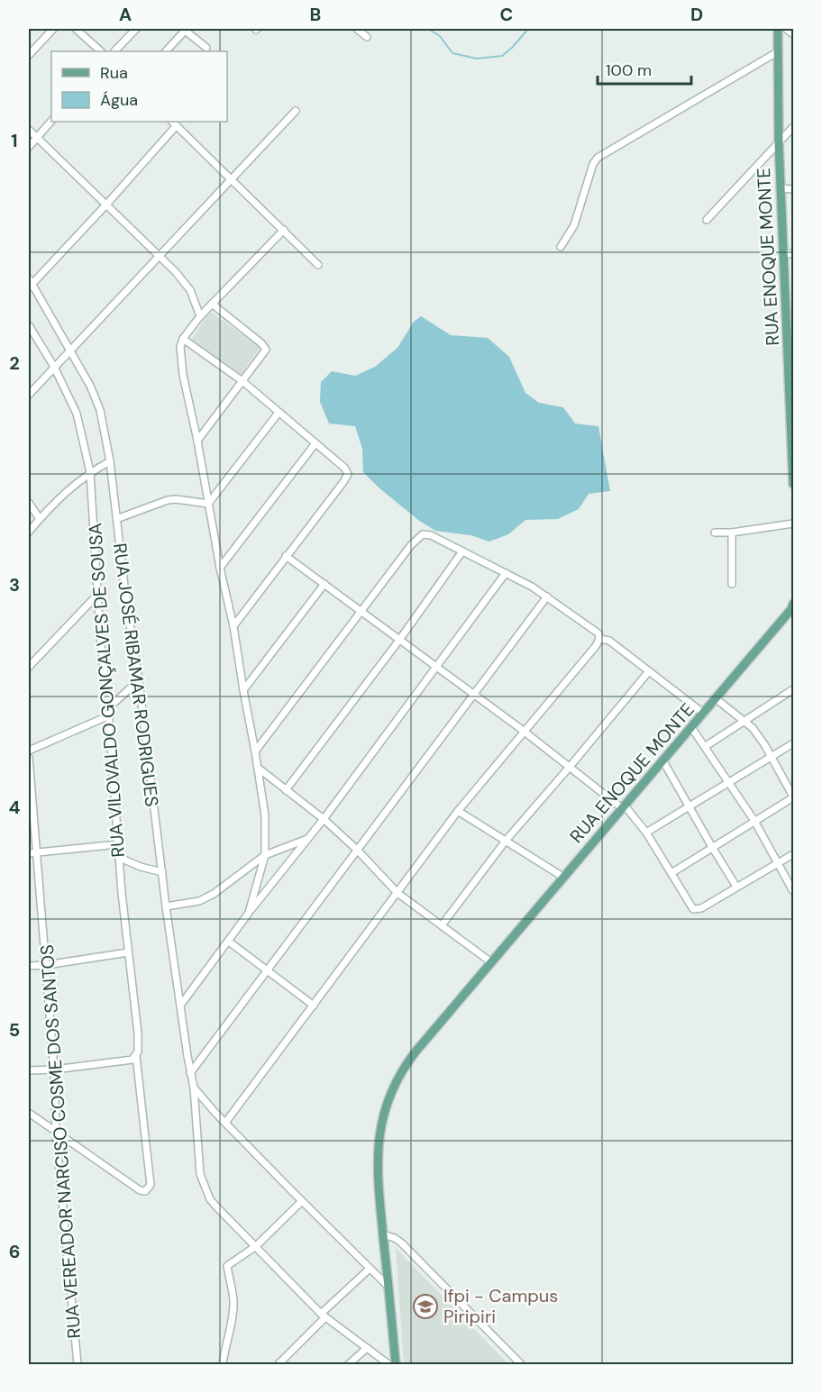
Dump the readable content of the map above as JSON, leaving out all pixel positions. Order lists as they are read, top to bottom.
{
  "streets": {
    "main road": ["RUA ENOQUE MONTE"],
    "street": ["RUA JOSÉ RIBAMAR RODRIGUES", "RUA VILOVALDO GONÇALVES DE SOUSA", "RUA VEREADOR NARCISO COSME DOS SANTOS"]
  },
  "crossings": [
    ["RUA VILOVALDO GONÇALVES DE SOUSA", "RUA VEREADOR NARCISO COSME DOS SANTOS"]
  ],
  "places": {
    "school or university": ["Ifpi - Campus Piripiri"]
  },
  "legend": ["Rua", "Água"],
  "scale_bar": "100 m",
  "grid": {
    "columns": [
      "A",
      "B",
      "C",
      "D"
    ],
    "rows": [
      "1",
      "2",
      "3",
      "4",
      "5",
      "6"
    ]
  }
}
